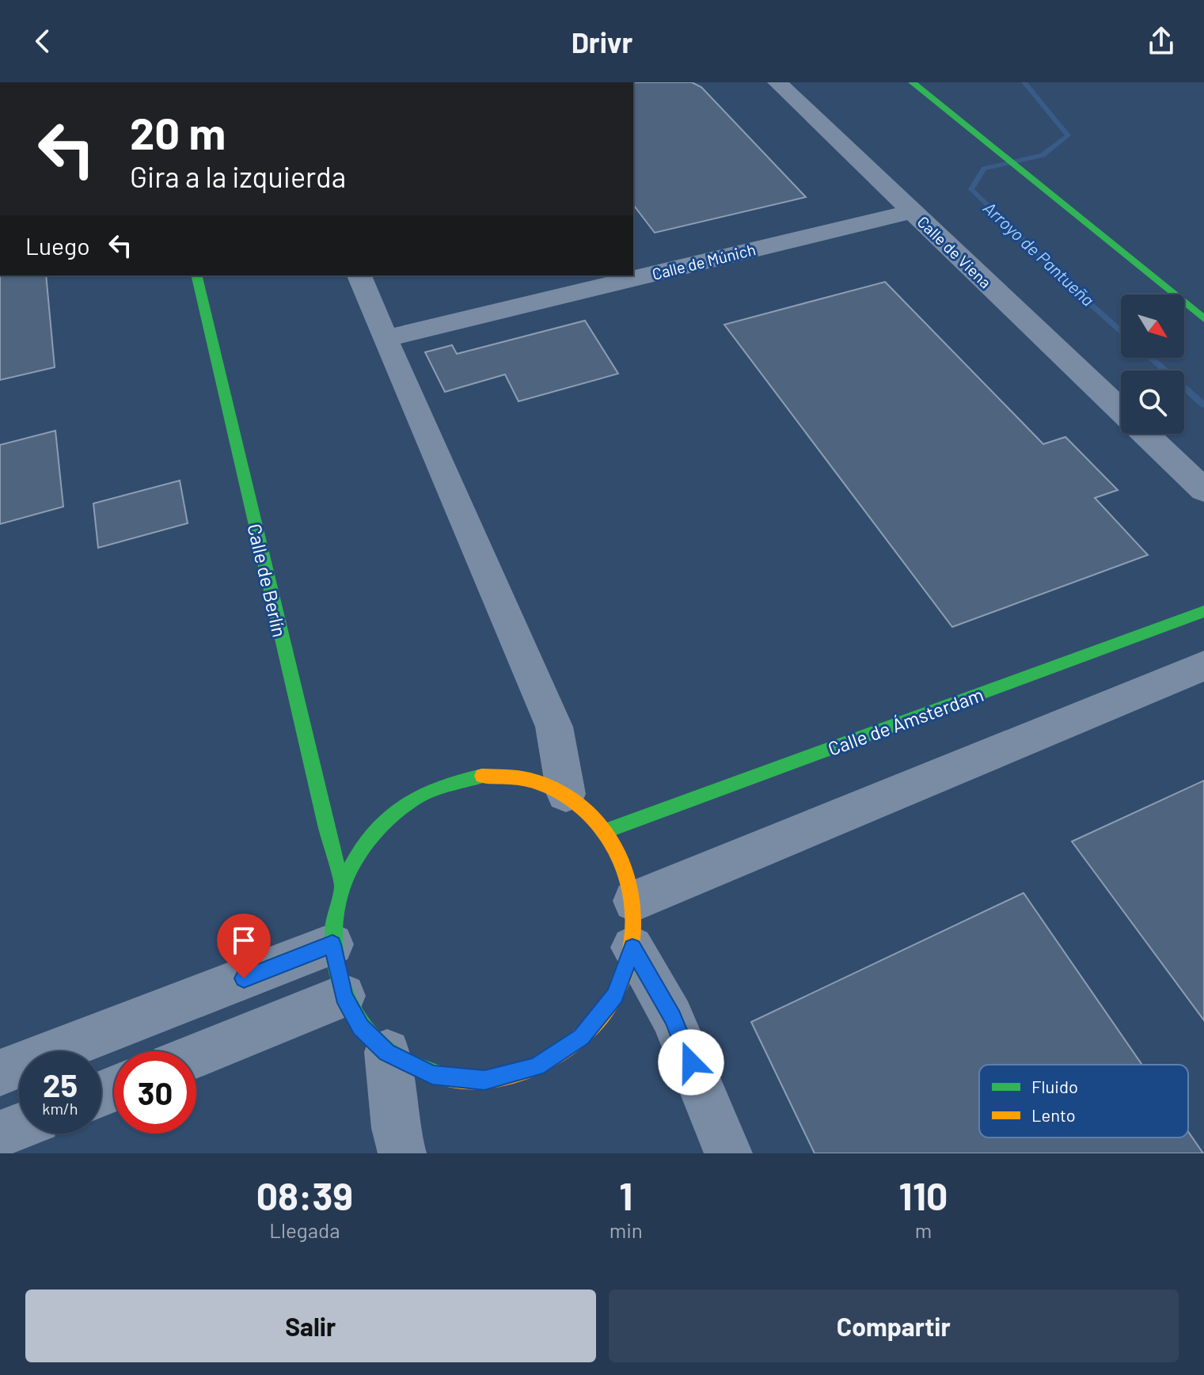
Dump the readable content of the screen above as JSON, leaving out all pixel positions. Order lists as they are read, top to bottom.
{
  "streets": {
    "street": [
      "Calle de Viena",
      "Calle de Múnich",
      "Calle de Berlín",
      "Calle de Ámsterdam"
    ]
  },
  "crossings": [
    ["Calle de Viena", "Calle de Múnich"]
  ],
  "water": ["Arroyo de Pantueña"],
  "legend": ["Fluido", "Lento"],
  "north": "bottom right",
  "page": {
    "header": "Drivr",
    "turn": ["20 m", "Gira a la izquierda"],
    "then": "Luego",
    "speed": "25 km/h",
    "limit": "30",
    "eta": [
      "08:39",
      "Llegada",
      "1",
      "min",
      "110",
      "m"
    ],
    "buttons": ["Salir", "Compartir"]
  }
}
